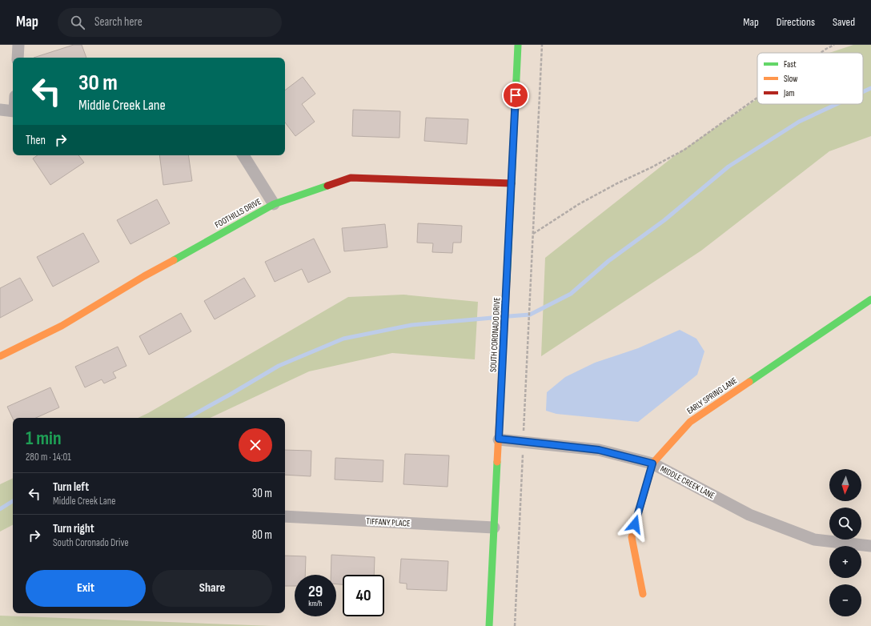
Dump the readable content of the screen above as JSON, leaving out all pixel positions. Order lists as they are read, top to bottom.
{
  "streets": {
    "street": [
      "FOOTHILLS DRIVE",
      "SOUTH CORONADO DRIVE",
      "EARLY SPRING LANE",
      "MIDDLE CREEK LANE",
      "TIFFANY PLACE"
    ]
  },
  "crossings": [
    ["FOOTHILLS DRIVE", "SOUTH CORONADO DRIVE"],
    ["SOUTH CORONADO DRIVE", "MIDDLE CREEK LANE"],
    ["SOUTH CORONADO DRIVE", "TIFFANY PLACE"],
    ["EARLY SPRING LANE", "MIDDLE CREEK LANE"]
  ],
  "legend": ["Fast", "Slow", "Jam"],
  "north": "bottom",
  "page": {
    "header": "Map",
    "search": "Search here",
    "nav": ["Map", "Directions", "Saved"],
    "turn": ["30 m", "Middle Creek Lane"],
    "then": "Then",
    "heading": ["1 min", "280 m · 14:01"],
    "map_buttons": ["+", "−"],
    "list": [
      {
        "name": "Turn left",
        "note": "Middle Creek Lane",
        "value": "30 m"
      },
      {
        "name": "Turn right",
        "note": "South Coronado Drive",
        "value": "80 m"
      }
    ],
    "buttons": ["Exit", "Share"],
    "speed": "29 km/h",
    "limit": "40"
  }
}
